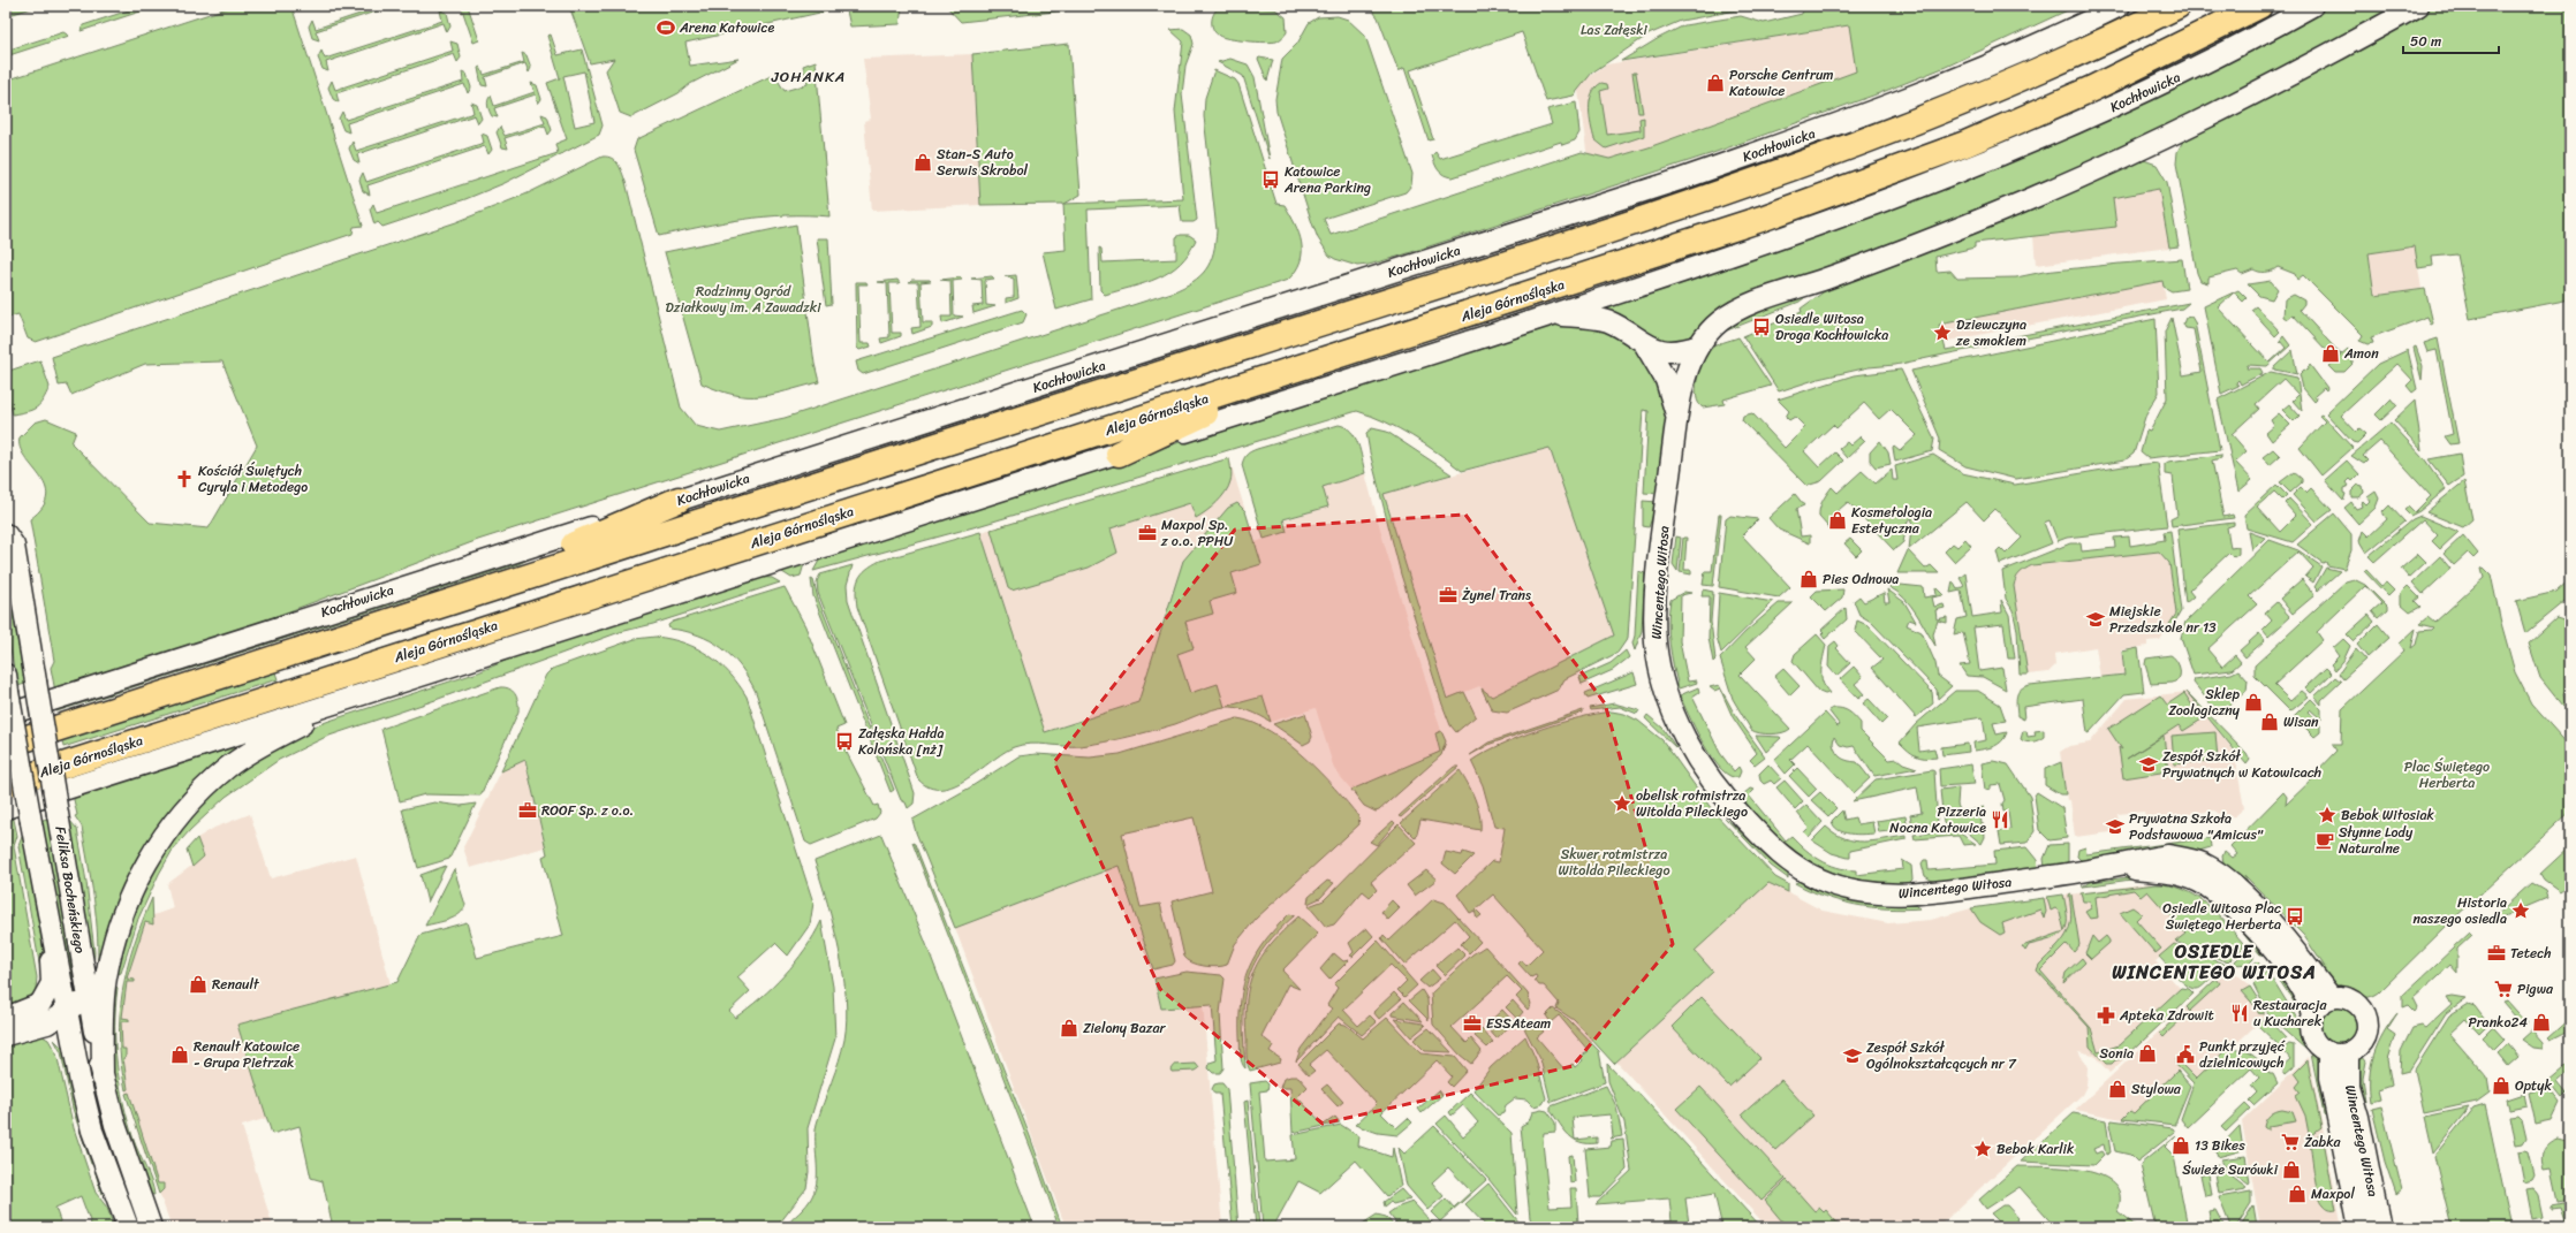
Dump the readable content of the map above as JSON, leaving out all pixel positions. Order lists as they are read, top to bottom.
{
  "streets": {
    "highway": ["Aleja Górnośląska"],
    "main road": ["Kochłowicka", "Wincentego Witosa", "Feliksa Bocheńskiego"]
  },
  "districts": ["JOHANKA", "OSIEDLE WINCENTEGO WITOSA"],
  "parks": [
    "Las Załęski",
    "Rodzinny Ogród Działkowy im. A Zawadzki",
    "Plac Świętego Herberta",
    "Skwer rotmistrza Witolda Pileckiego"
  ],
  "places": {
    "sports": ["Arena Katowice"],
    "shop": [
      "Porsche Centrum Katowice",
      "Stan-S Auto Serwis Skrobol",
      "Amon",
      "Kosmetologia Estetyczna",
      "Pies Odnowa",
      "Sklep Zoologiczny",
      "Wisan",
      "Renault",
      "Pranko24",
      "Zielony Bazar",
      "Sonia",
      "Renault Katowice - Grupa Pietrzak",
      "Optyk",
      "Stylowa",
      "13 Bikes",
      "Świeże Surówki",
      "Maxpol"
    ],
    "bus stop": [
      "Katowice Arena Parking",
      "Osiedle Witosa Droga Kochłowicka",
      "Załęska Hałda Kolońska [nż]",
      "Osiedle Witosa Plac Świętego Herberta"
    ],
    "place": [
      "Dziewczyna ze smokiem",
      "obelisk rotmistrza Witolda Pileckiego",
      "Bebok Witosiak",
      "Historia naszego osiedla",
      "Bebok Karlik"
    ],
    "church": ["Kościół Świętych Cyryla i Metodego"],
    "office": [
      "Maxpol Sp. z o.o. PPHU",
      "Żynel Trans",
      "ROOF Sp. z o.o.",
      "Tetech",
      "ESSAteam"
    ],
    "school or university": [
      "Miejskie Przedszkole nr 13",
      "Zespół Szkół Prywatnych w Katowicach",
      "Prywatna Szkoła Podstawowa \"Amicus\"",
      "Zespół Szkół Ogólnokształcących nr 7"
    ],
    "restaurant": ["Pizzeria Nocna Katowice", "Restauracja u Kucharek"],
    "cafe": ["Słynne Lody Naturalne"],
    "supermarket": ["Pigwa", "Żabka"],
    "pharmacy": ["Apteka Zdrowit"],
    "public building": ["Punkt przyjęć dzielnicowych"]
  },
  "scale_bar": "50 m"
}
